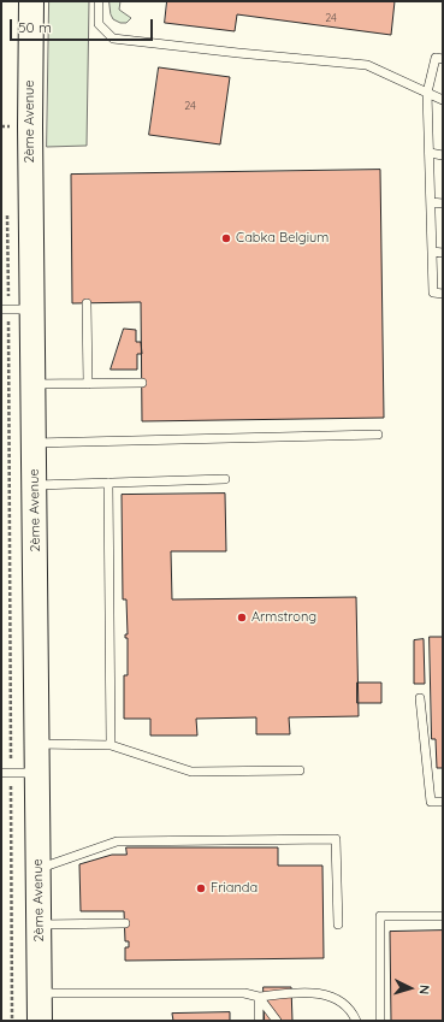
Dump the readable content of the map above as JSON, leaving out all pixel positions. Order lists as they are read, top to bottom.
{
  "streets": {
    "street": ["2ème Avenue"]
  },
  "places": ["Cabka Belgium", "Armstrong", "Frianda"],
  "house_numbers": ["24", "24"],
  "scale_bar": "50 m",
  "north": "right"
}
